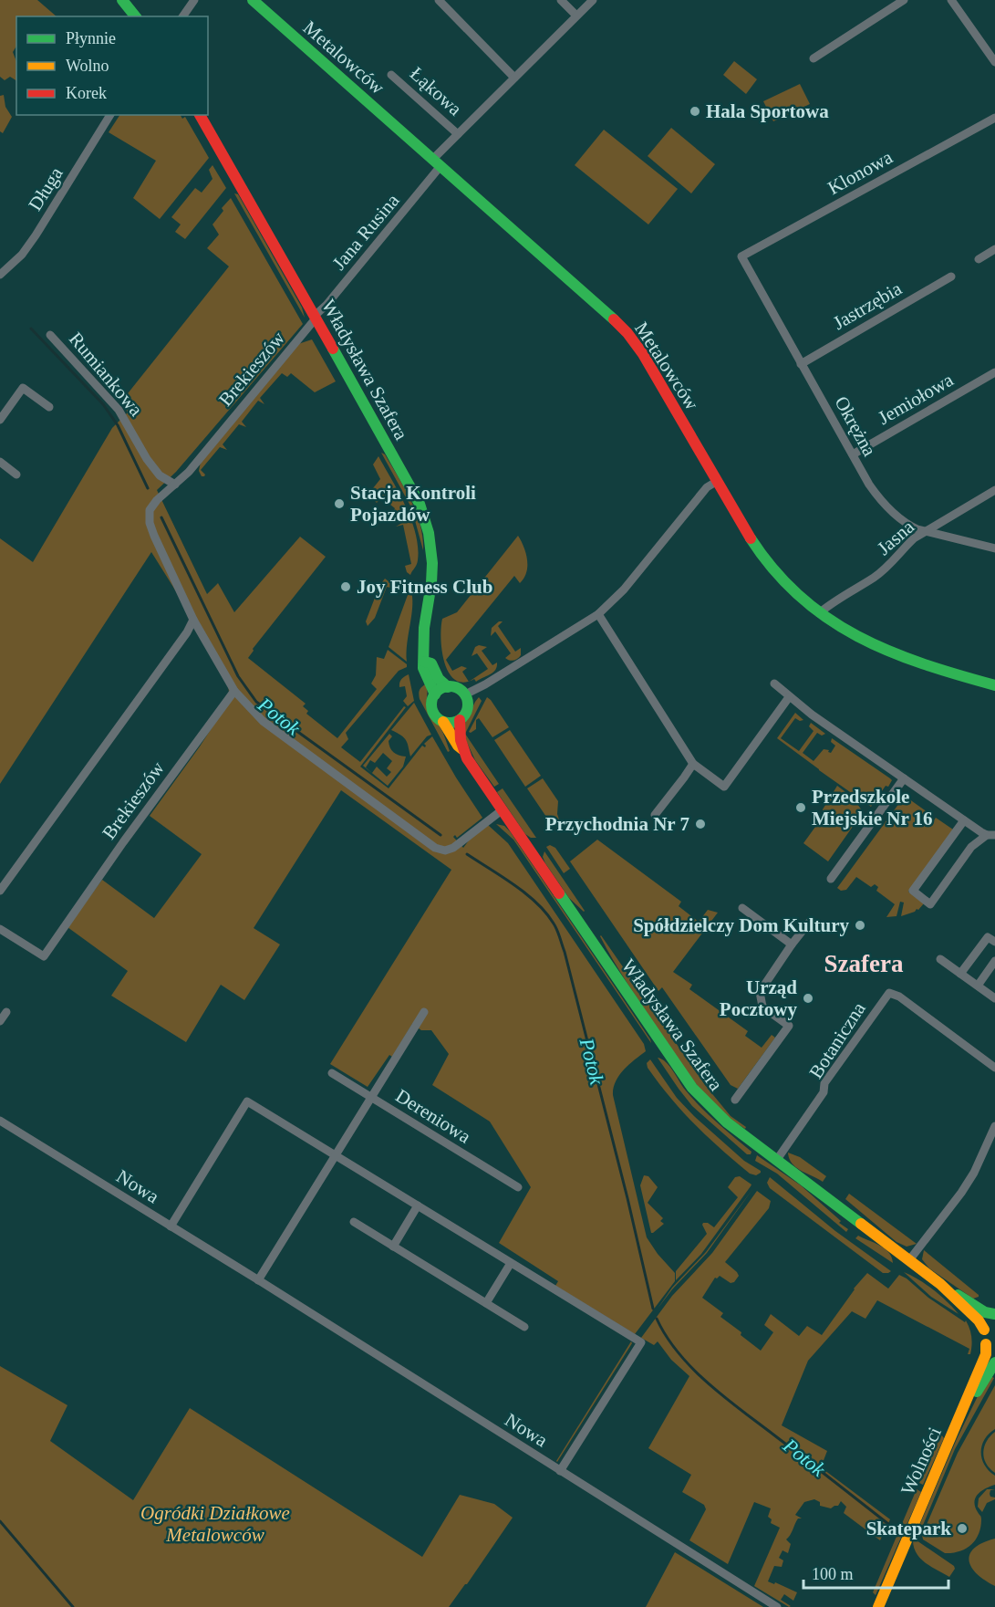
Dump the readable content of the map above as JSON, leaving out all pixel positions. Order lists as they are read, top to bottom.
{
  "streets": {
    "street": [
      "Metalowców",
      "Łąkowa",
      "Klonowa",
      "Długa",
      "Jana Rusina",
      "Jastrzębia",
      "Brekieszów",
      "Władysława Szafera",
      "Rumiankowa",
      "Jemiołowa",
      "Okrężna",
      "Jasna",
      "Botaniczna",
      "Dereniowa",
      "Nowa",
      "Wolności"
    ]
  },
  "crossings": [
    ["Metalowców", "Łąkowa"],
    ["Metalowców", "Jana Rusina"],
    ["Metalowców", "Jasna"],
    ["Łąkowa", "Jana Rusina"],
    ["Klonowa", "Okrężna"],
    ["Jana Rusina", "Brekieszów"],
    ["Jana Rusina", "Władysława Szafera"],
    ["Jastrzębia", "Okrężna"],
    ["Brekieszów", "Władysława Szafera"],
    ["Brekieszów", "Rumiankowa"],
    ["Władysława Szafera", "Botaniczna"],
    ["Jemiołowa", "Okrężna"],
    ["Okrężna", "Jasna"]
  ],
  "districts": ["Szafera"],
  "water": ["Potok"],
  "parks": ["Ogródki Działkowe Metalowców"],
  "places": [
    "Hala Sportowa",
    "Stacja Kontroli Pojazdów",
    "Joy Fitness Club",
    "Przedszkole Miejskie Nr 16",
    "Przychodnia Nr 7",
    "Spółdzielczy Dom Kultury",
    "Urząd Pocztowy",
    "Skatepark"
  ],
  "legend": ["Płynnie", "Wolno", "Korek"],
  "scale_bar": "100 m"
}
